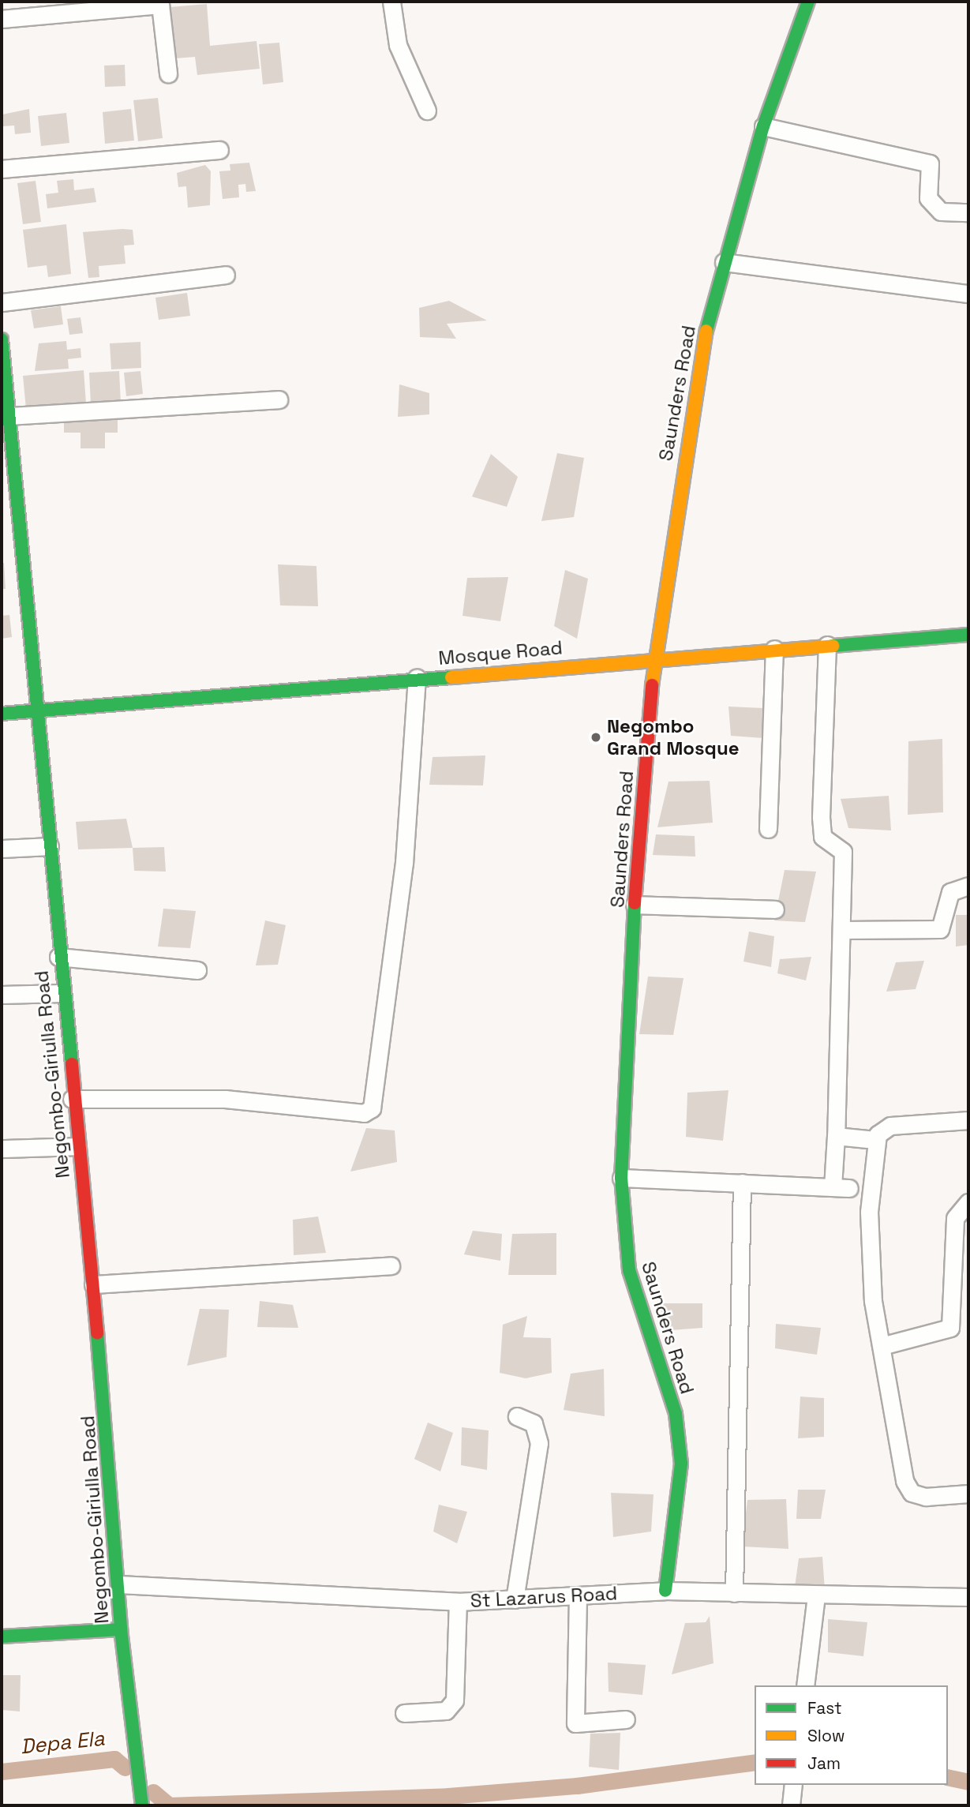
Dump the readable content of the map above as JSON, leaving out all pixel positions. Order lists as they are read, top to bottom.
{
  "streets": {
    "street": [
      "Saunders Road",
      "Mosque Road",
      "Negombo-Giriulla Road",
      "St Lazarus Road"
    ]
  },
  "crossings": [
    ["Saunders Road", "Mosque Road"],
    ["Saunders Road", "St Lazarus Road"],
    ["Mosque Road", "Negombo-Giriulla Road"],
    ["Negombo-Giriulla Road", "St Lazarus Road"]
  ],
  "water": ["Depa Ela"],
  "places": ["Negombo Grand Mosque"],
  "legend": ["Fast", "Slow", "Jam"]
}
